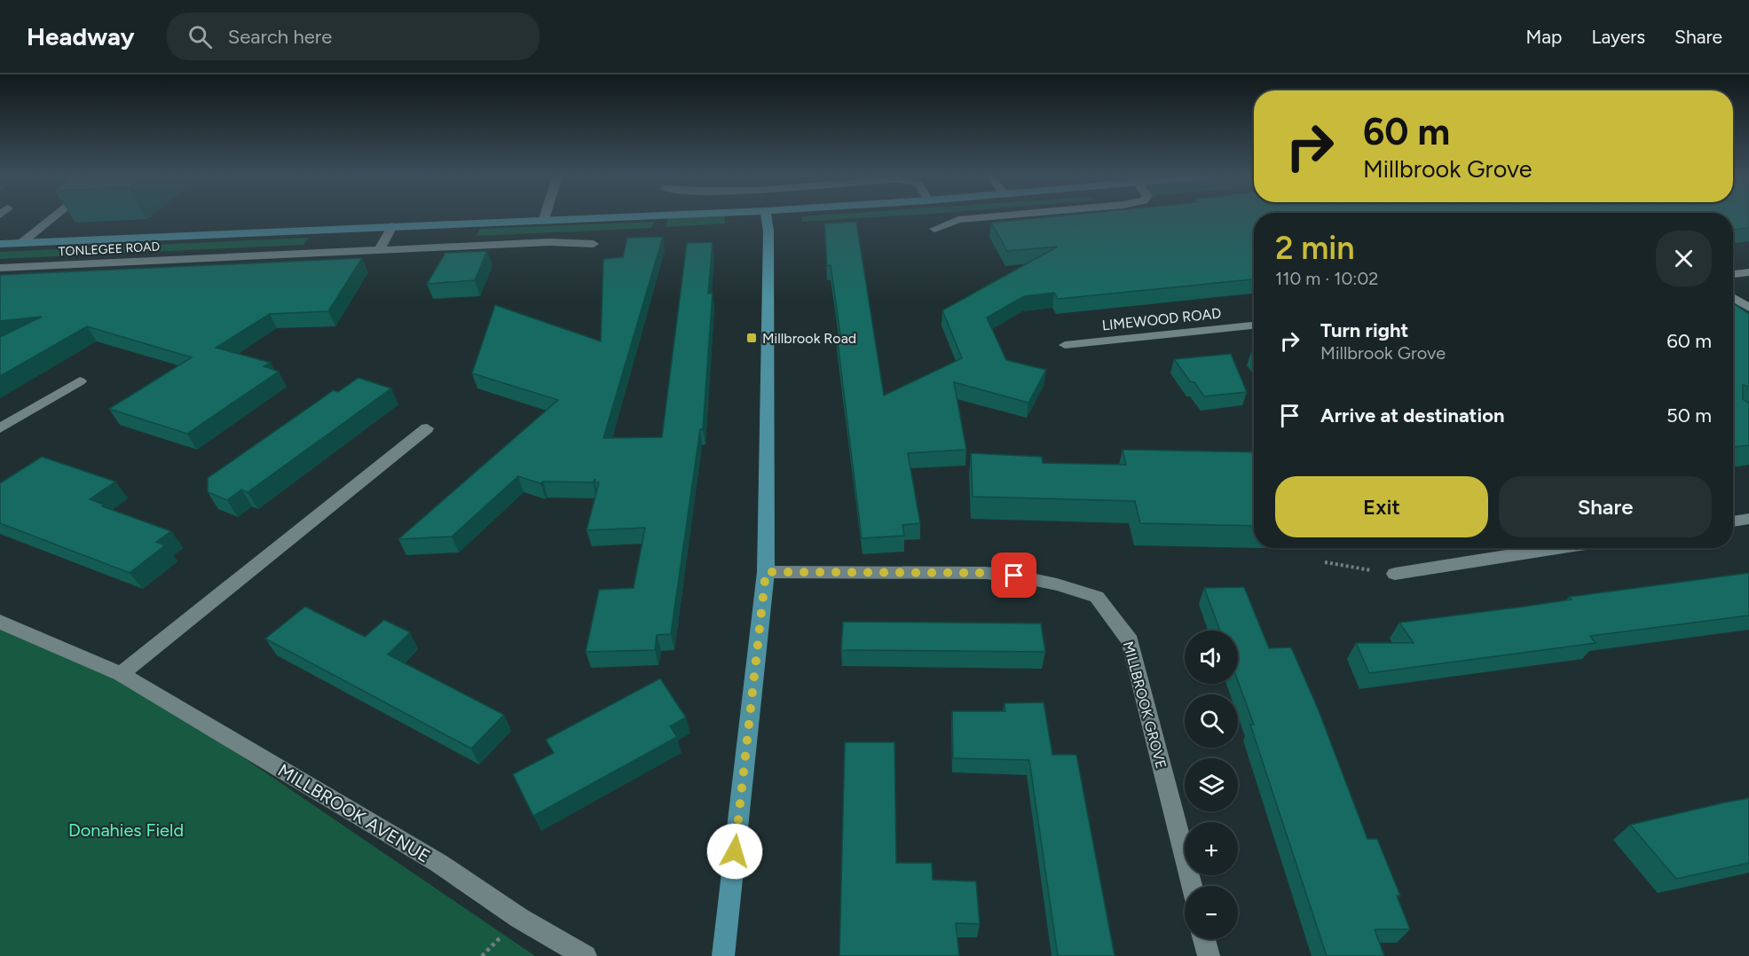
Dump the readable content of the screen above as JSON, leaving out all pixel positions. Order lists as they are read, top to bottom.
{
  "streets": {
    "main road": ["TONLEGEE ROAD"],
    "street": ["LIMEWOOD ROAD", "MILLBROOK GROVE", "MILLBROOK AVENUE"]
  },
  "parks": ["Donahies Field"],
  "places": {
    "transit": ["Millbrook Road"]
  },
  "page": {
    "header": "Headway",
    "search": "Search here",
    "nav": ["Map", "Layers", "Share"],
    "turn": ["60 m", "Millbrook Grove"],
    "heading": ["2 min", "110 m · 10:02"],
    "list": [
      {
        "name": "Turn right",
        "note": "Millbrook Grove",
        "value": "60 m"
      },
      {
        "name": "Arrive at destination",
        "value": "50 m"
      }
    ],
    "buttons": ["Exit", "Share"],
    "map_buttons": ["+", "−"]
  }
}
